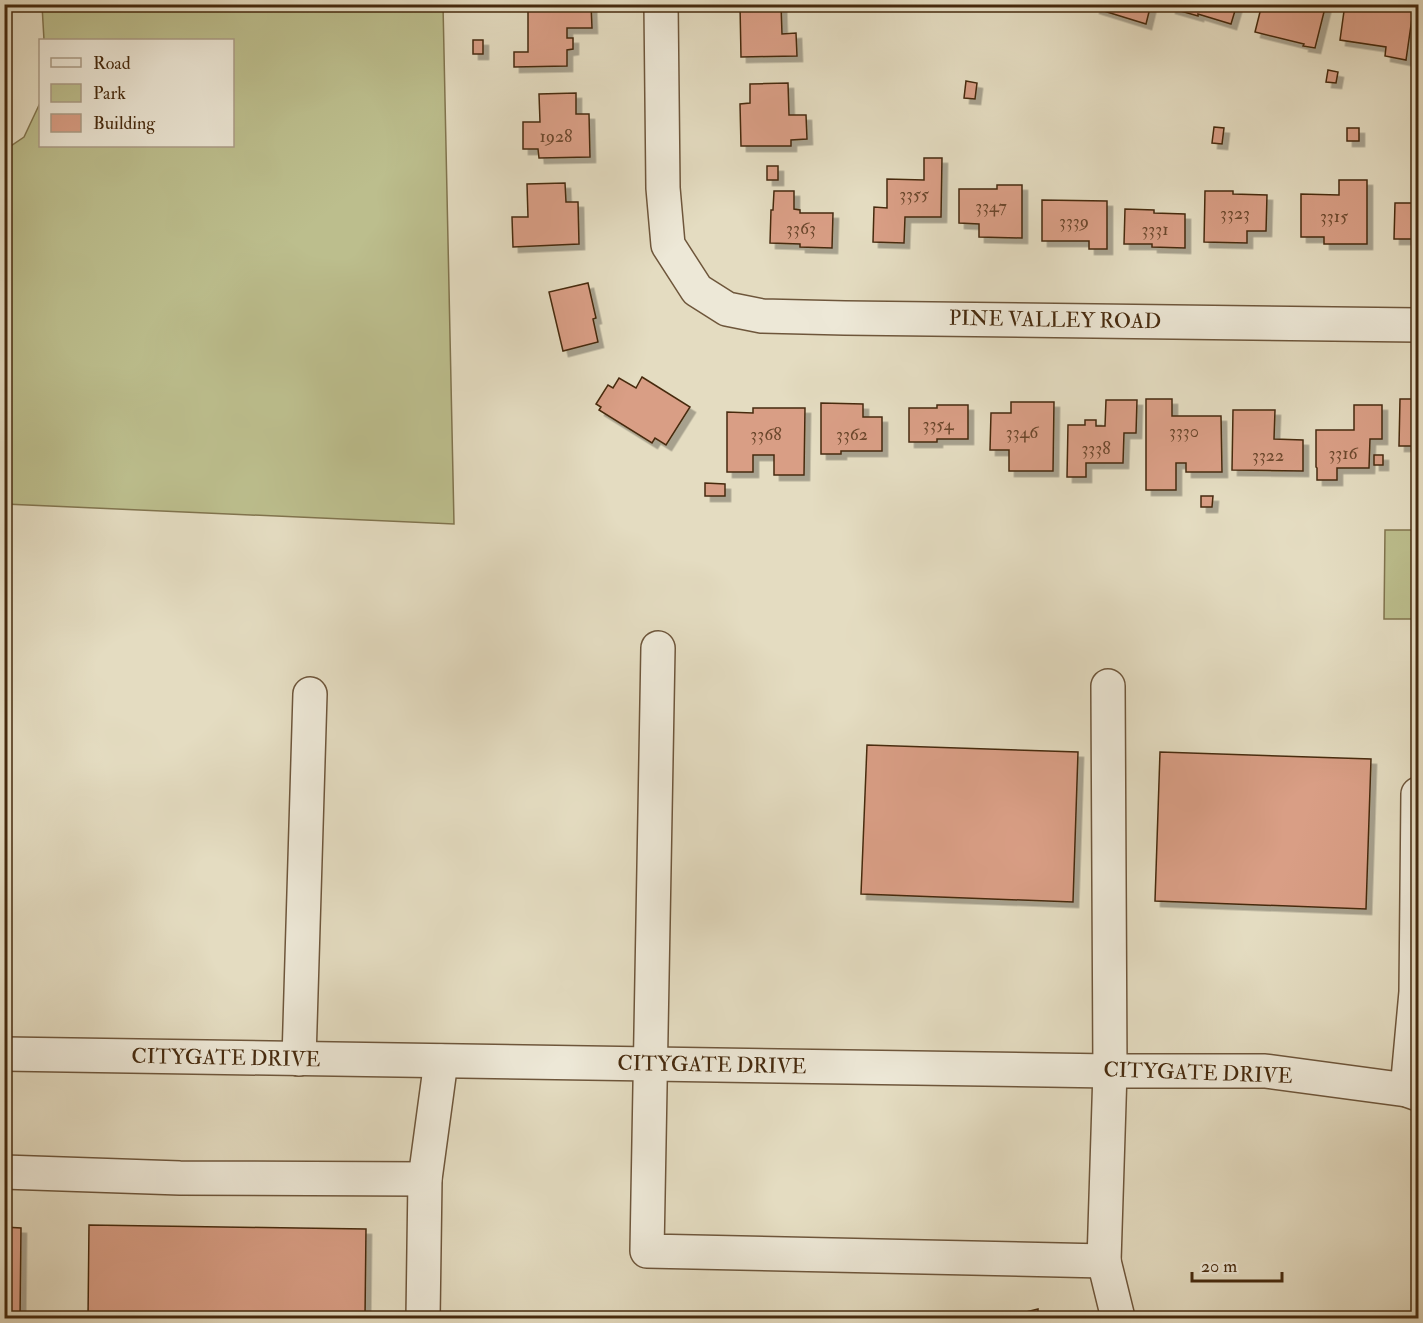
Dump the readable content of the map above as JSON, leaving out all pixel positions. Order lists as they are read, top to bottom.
{
  "streets": {
    "street": ["PINE VALLEY ROAD", "CITYGATE DRIVE"]
  },
  "house_numbers": [
    "1928",
    "3355",
    "3347",
    "3323",
    "3315",
    "3339",
    "3363",
    "3331",
    "3354",
    "3330",
    "3346",
    "3368",
    "3362",
    "3338",
    "3316",
    "3322"
  ],
  "legend": ["Road", "Park", "Building"],
  "scale_bar": "20 m"
}
